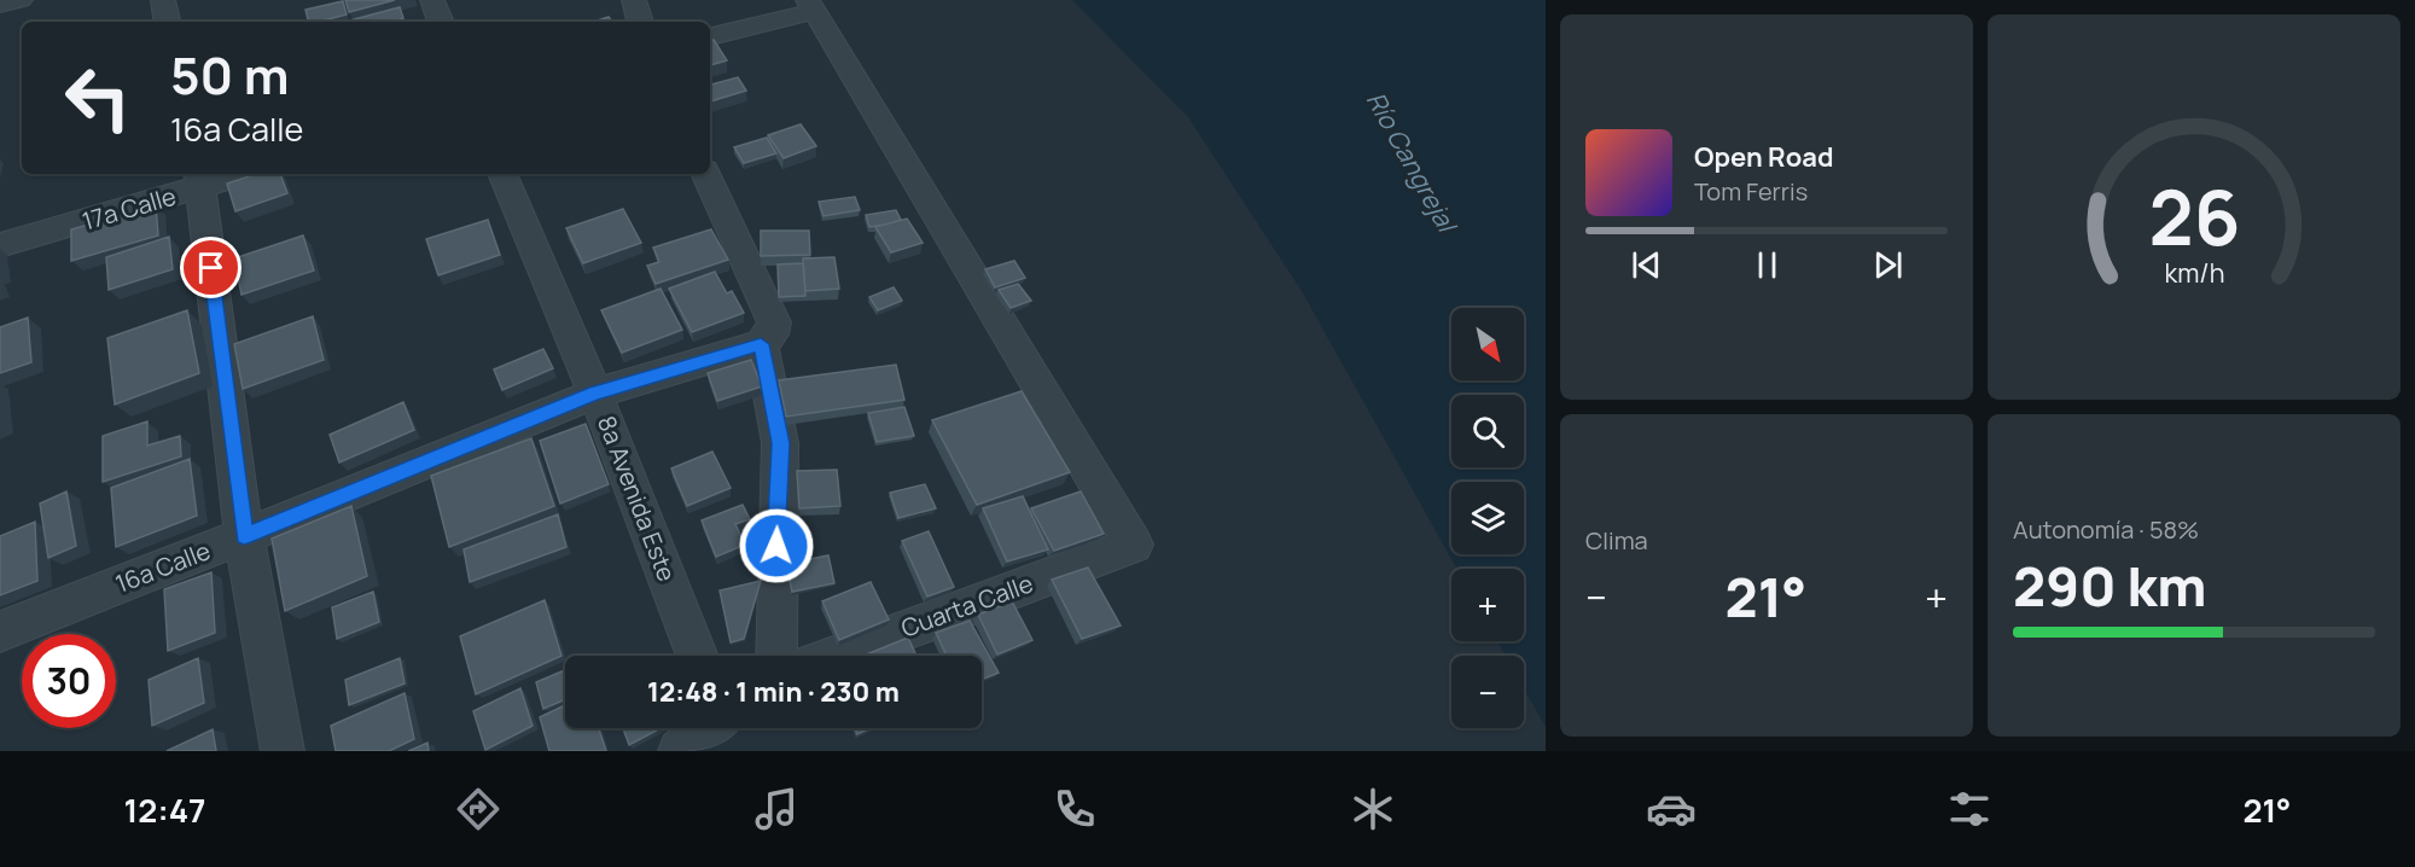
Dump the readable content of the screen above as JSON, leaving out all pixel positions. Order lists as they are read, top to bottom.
{
  "streets": {
    "street": [
      "17a Calle",
      "8a Avenida Este",
      "16a Calle",
      "Cuarta Calle"
    ]
  },
  "crossings": [
    ["8a Avenida Este", "16a Calle"]
  ],
  "water": ["Río Cangrejal"],
  "north": "bottom right",
  "page": {
    "turn": ["50 m", "16a Calle"],
    "song": ["Open Road", "Tom Ferris"],
    "map_buttons": ["+", "−"],
    "tile": [
      "Clima",
      ["Autonomía · 58%", "290 km"]
    ],
    "heat": ["−", "21°", "+"],
    "limit": "30",
    "trip": "12:48 · 1 min · 230 m",
    "tabs": ["12:47", "21°"],
    "gauge": ["26", "km/h"]
  }
}
